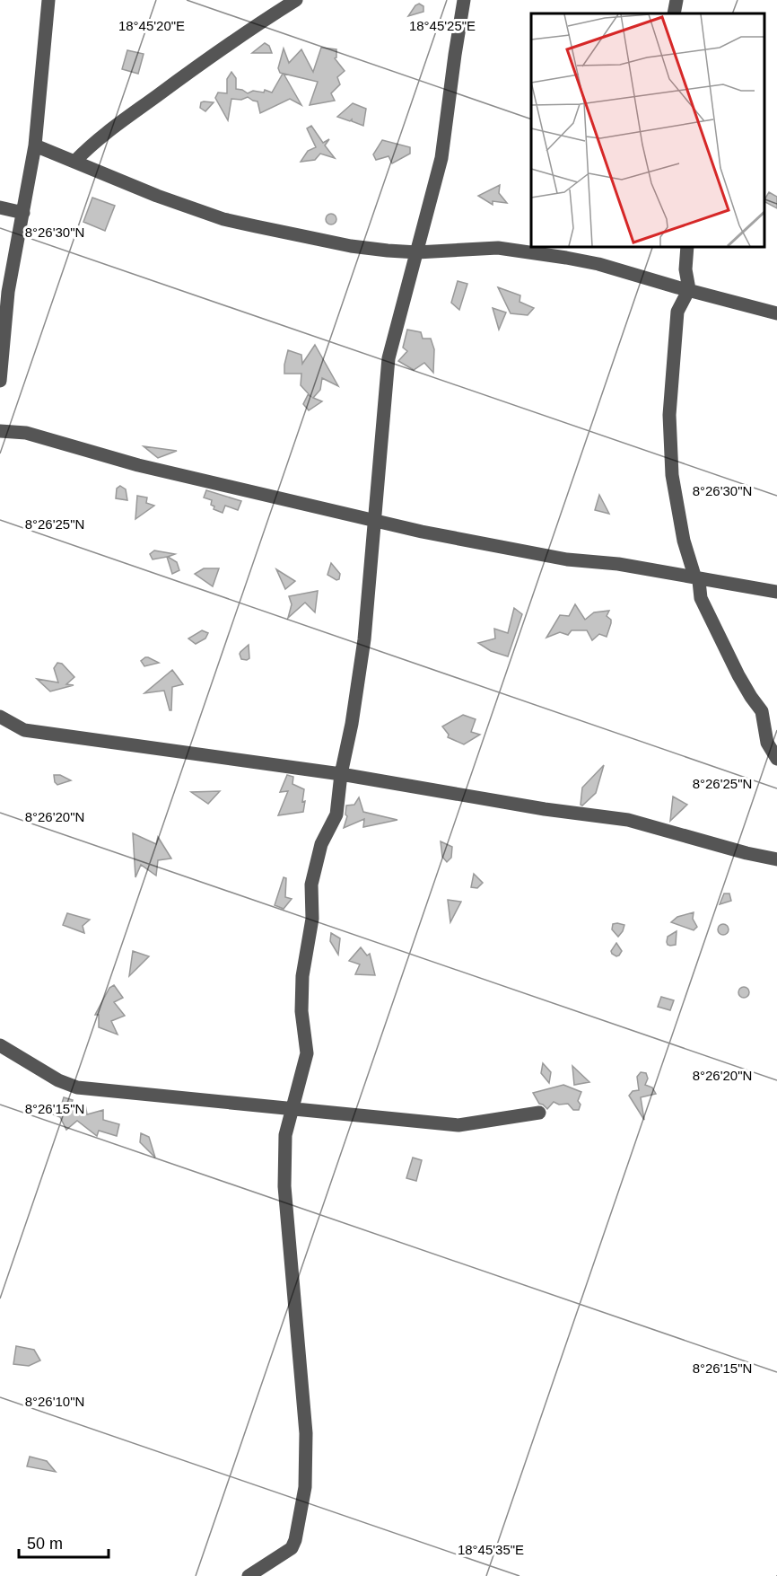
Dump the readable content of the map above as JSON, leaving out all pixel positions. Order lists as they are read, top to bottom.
{
  "scale_bar": "50 m",
  "coordinates": [
    "18°45'25\"E",
    "18°45'20\"E",
    "8°26'30\"N",
    "8°26'25\"N",
    "8°26'20\"N",
    "8°26'15\"N",
    "8°26'10\"N",
    "18°45'35\"E"
  ]
}
